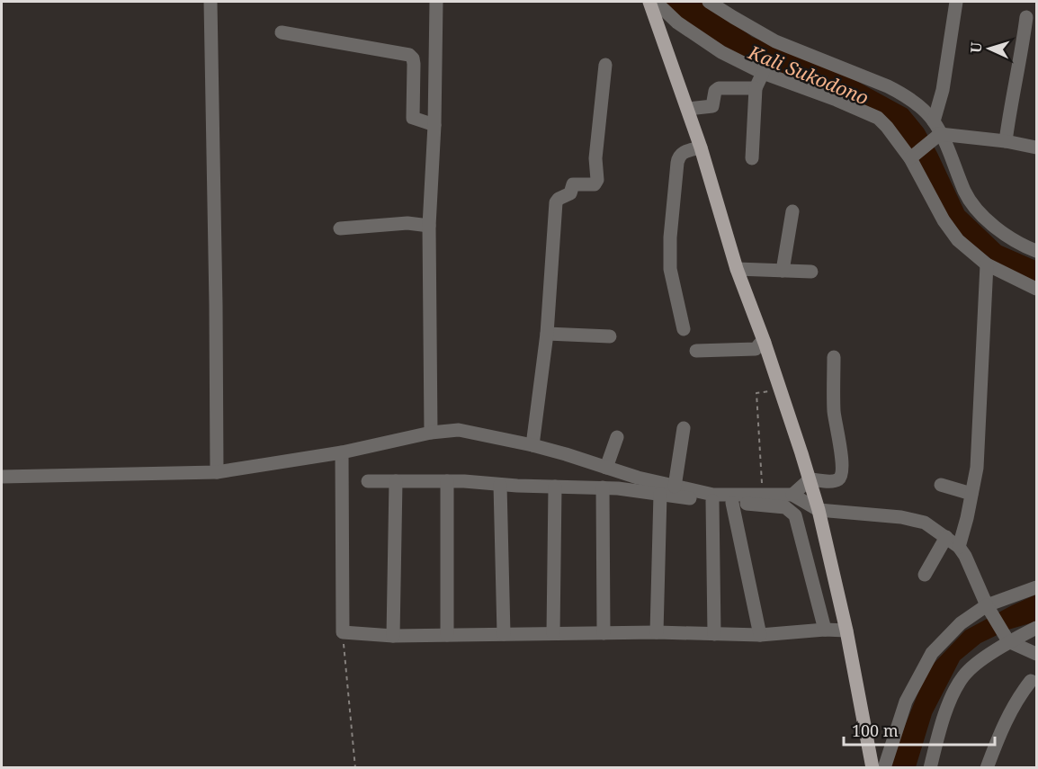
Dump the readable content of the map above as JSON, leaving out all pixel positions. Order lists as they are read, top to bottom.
{
  "water": ["Kali Sukodono"],
  "scale_bar": "100 m",
  "north": "left"
}
